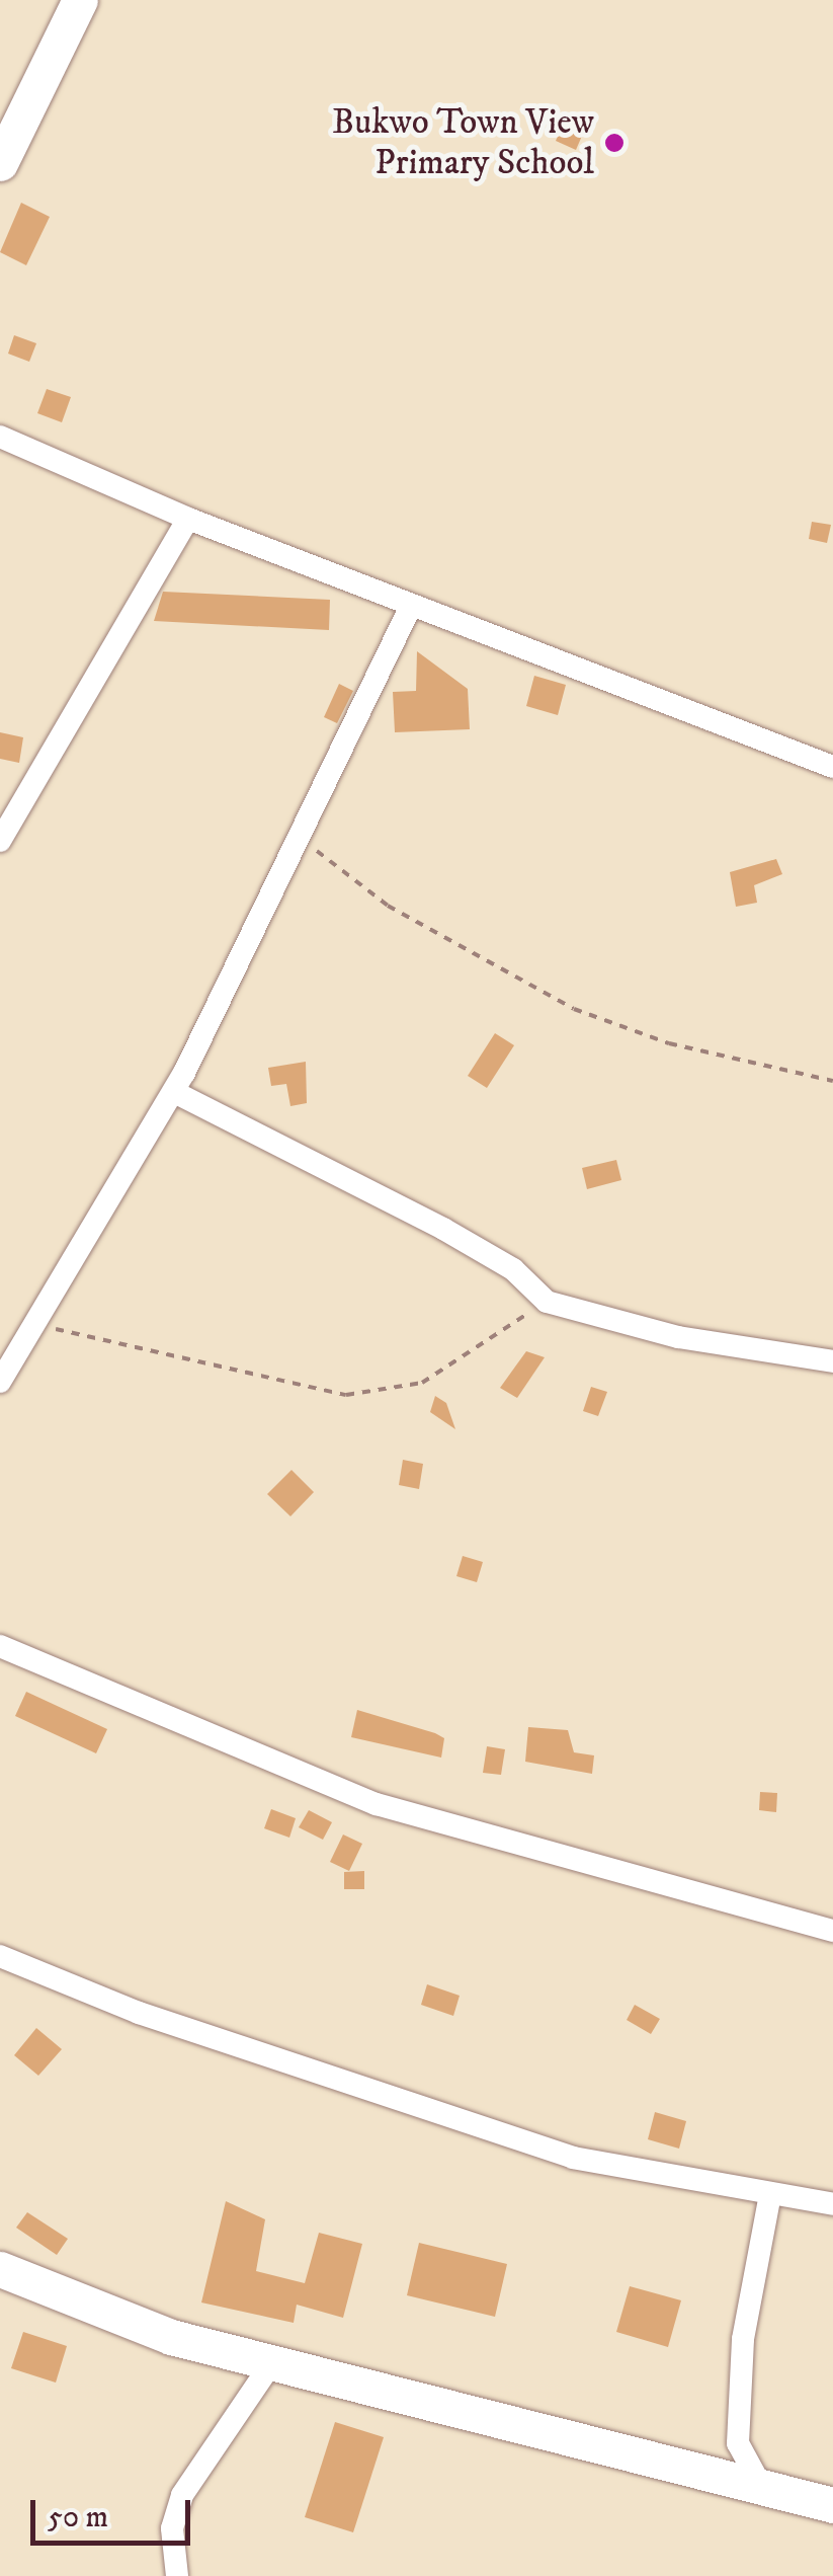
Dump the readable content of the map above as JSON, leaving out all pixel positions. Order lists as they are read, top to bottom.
{
  "places": ["Bukwo Town View Primary School"],
  "scale_bar": "50 m"
}
